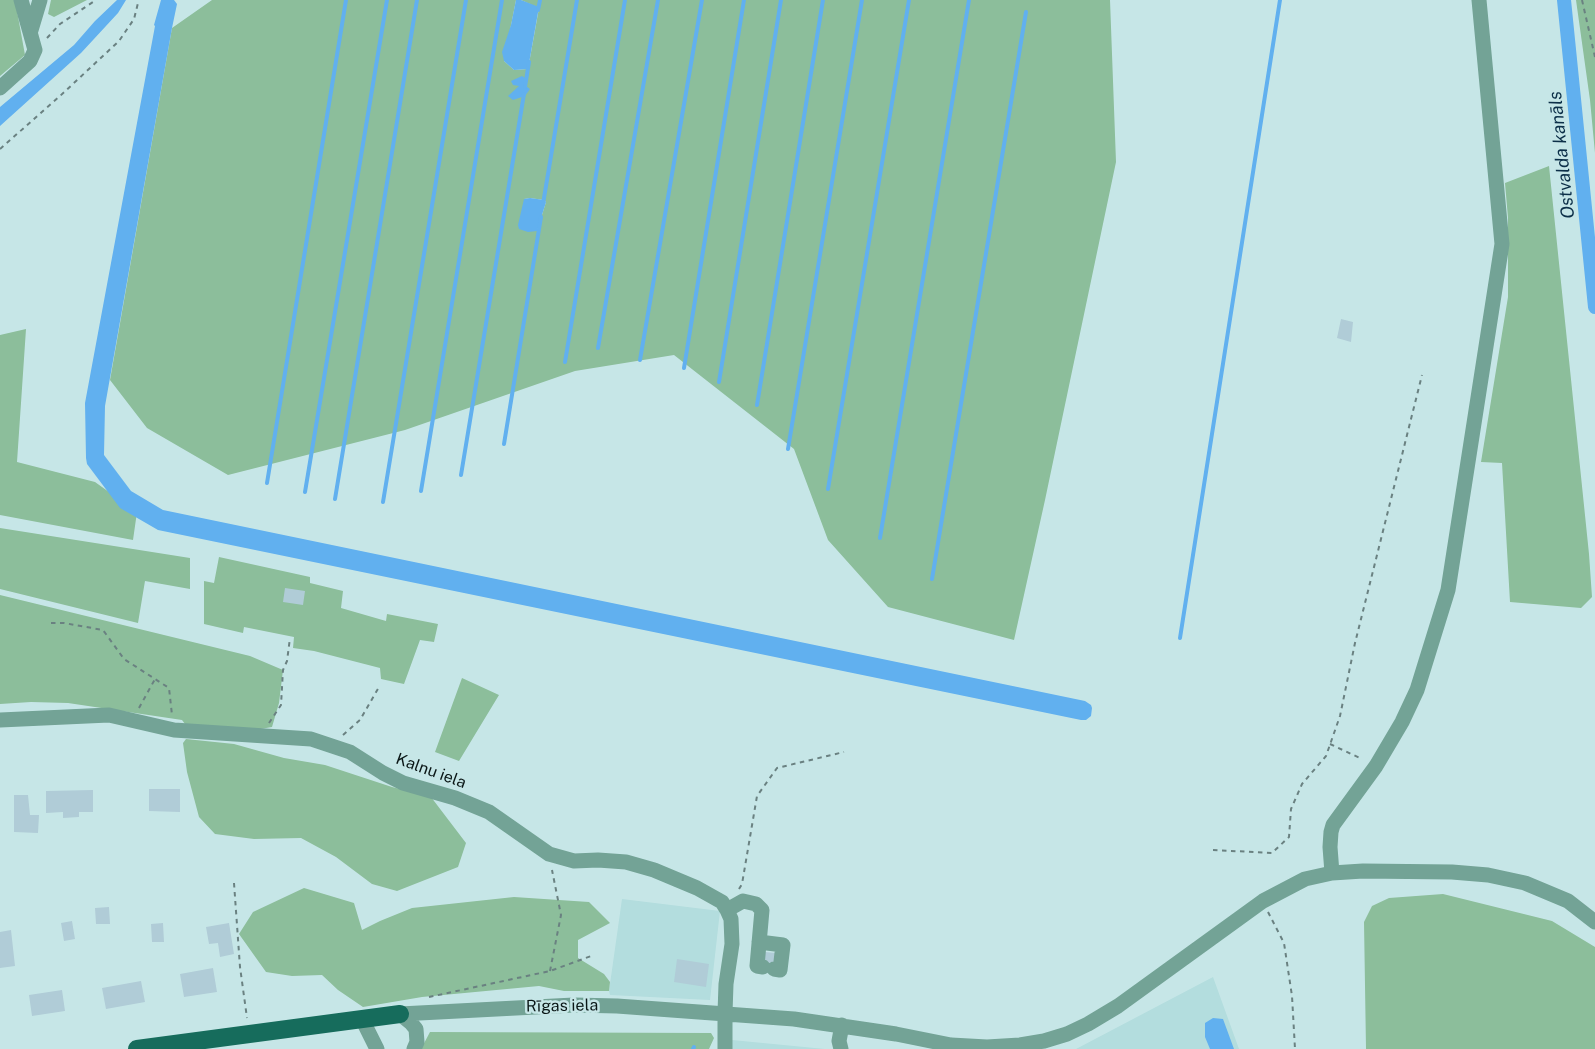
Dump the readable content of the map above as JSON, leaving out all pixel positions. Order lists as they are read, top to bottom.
{
  "streets": {
    "main road": ["Rīgas iela"],
    "street": ["Kalnu iela"]
  },
  "water": ["Ostvalda kanāls"]
}
